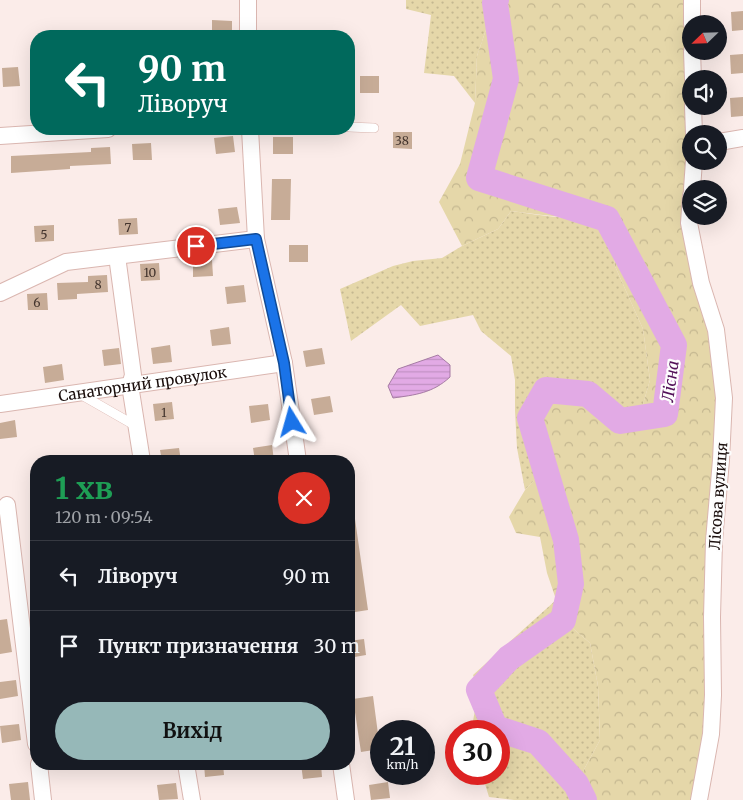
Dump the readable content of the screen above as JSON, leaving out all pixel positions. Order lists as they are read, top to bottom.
{
  "streets": {
    "street": ["Санаторний провулок", "Лісова вулиця"]
  },
  "water": ["Лісна"],
  "house_numbers": [
    "38",
    "7",
    "5",
    "10",
    "8",
    "6",
    "1"
  ],
  "north": "bottom left",
  "page": {
    "turn": ["90 m", "Ліворуч"],
    "heading": ["1 хв", "120 m · 09:54"],
    "list": [
      {
        "name": "Ліворуч",
        "value": "90 m"
      },
      {
        "name": "Пункт призначення",
        "value": "30 m"
      }
    ],
    "buttons": "Вихід",
    "speed": "21 km/h",
    "limit": "30"
  }
}
